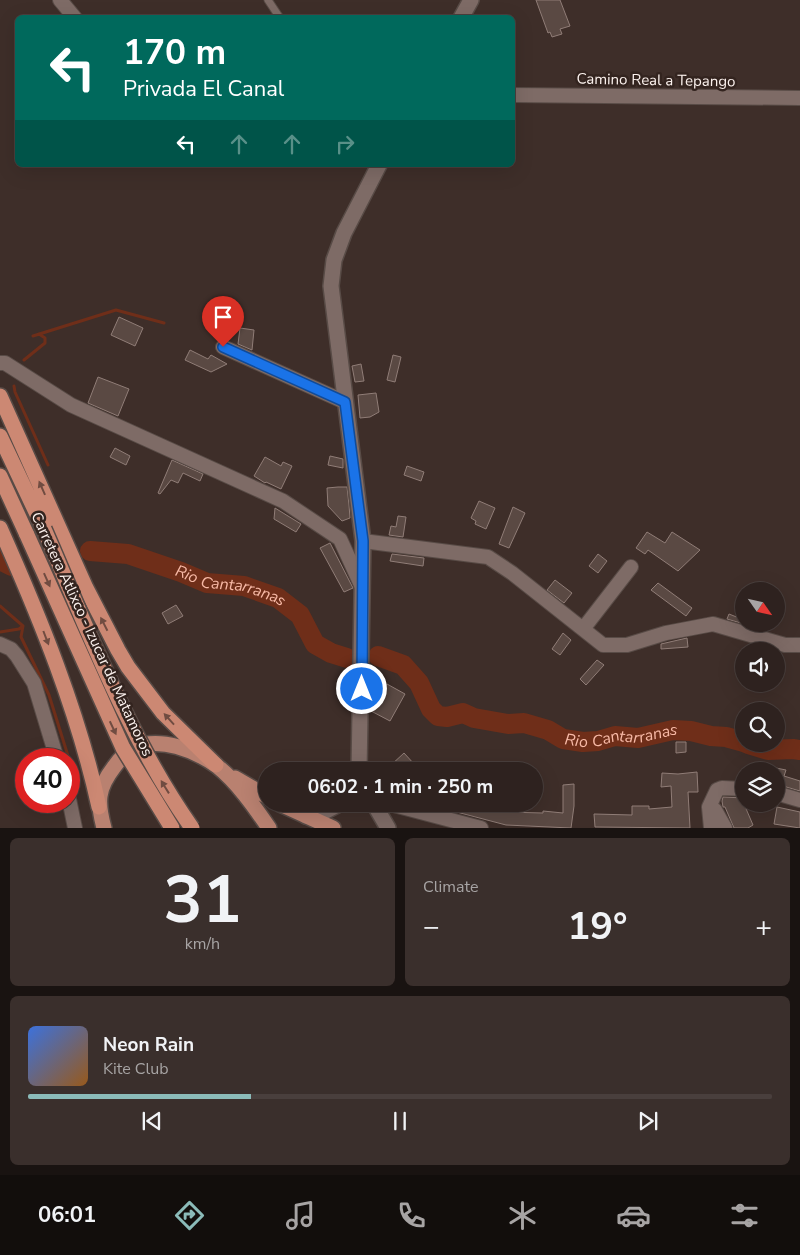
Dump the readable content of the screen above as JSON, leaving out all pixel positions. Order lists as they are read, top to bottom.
{
  "streets": {
    "highway": ["Carretera Atlixco - Izucar de Matamoros"],
    "street": ["Camino Real a Tepango"]
  },
  "water": ["Rio Cantarranas"],
  "north": "bottom right",
  "page": {
    "turn": ["170 m", "Privada El Canal"],
    "limit": "40",
    "trip": "06:02 · 1 min · 250 m",
    "tile": [
      ["31", "km/h"],
      "Climate"
    ],
    "heat": ["−", "19°", "+"],
    "song": ["Neon Rain", "Kite Club"],
    "tabs": "06:01"
  }
}
